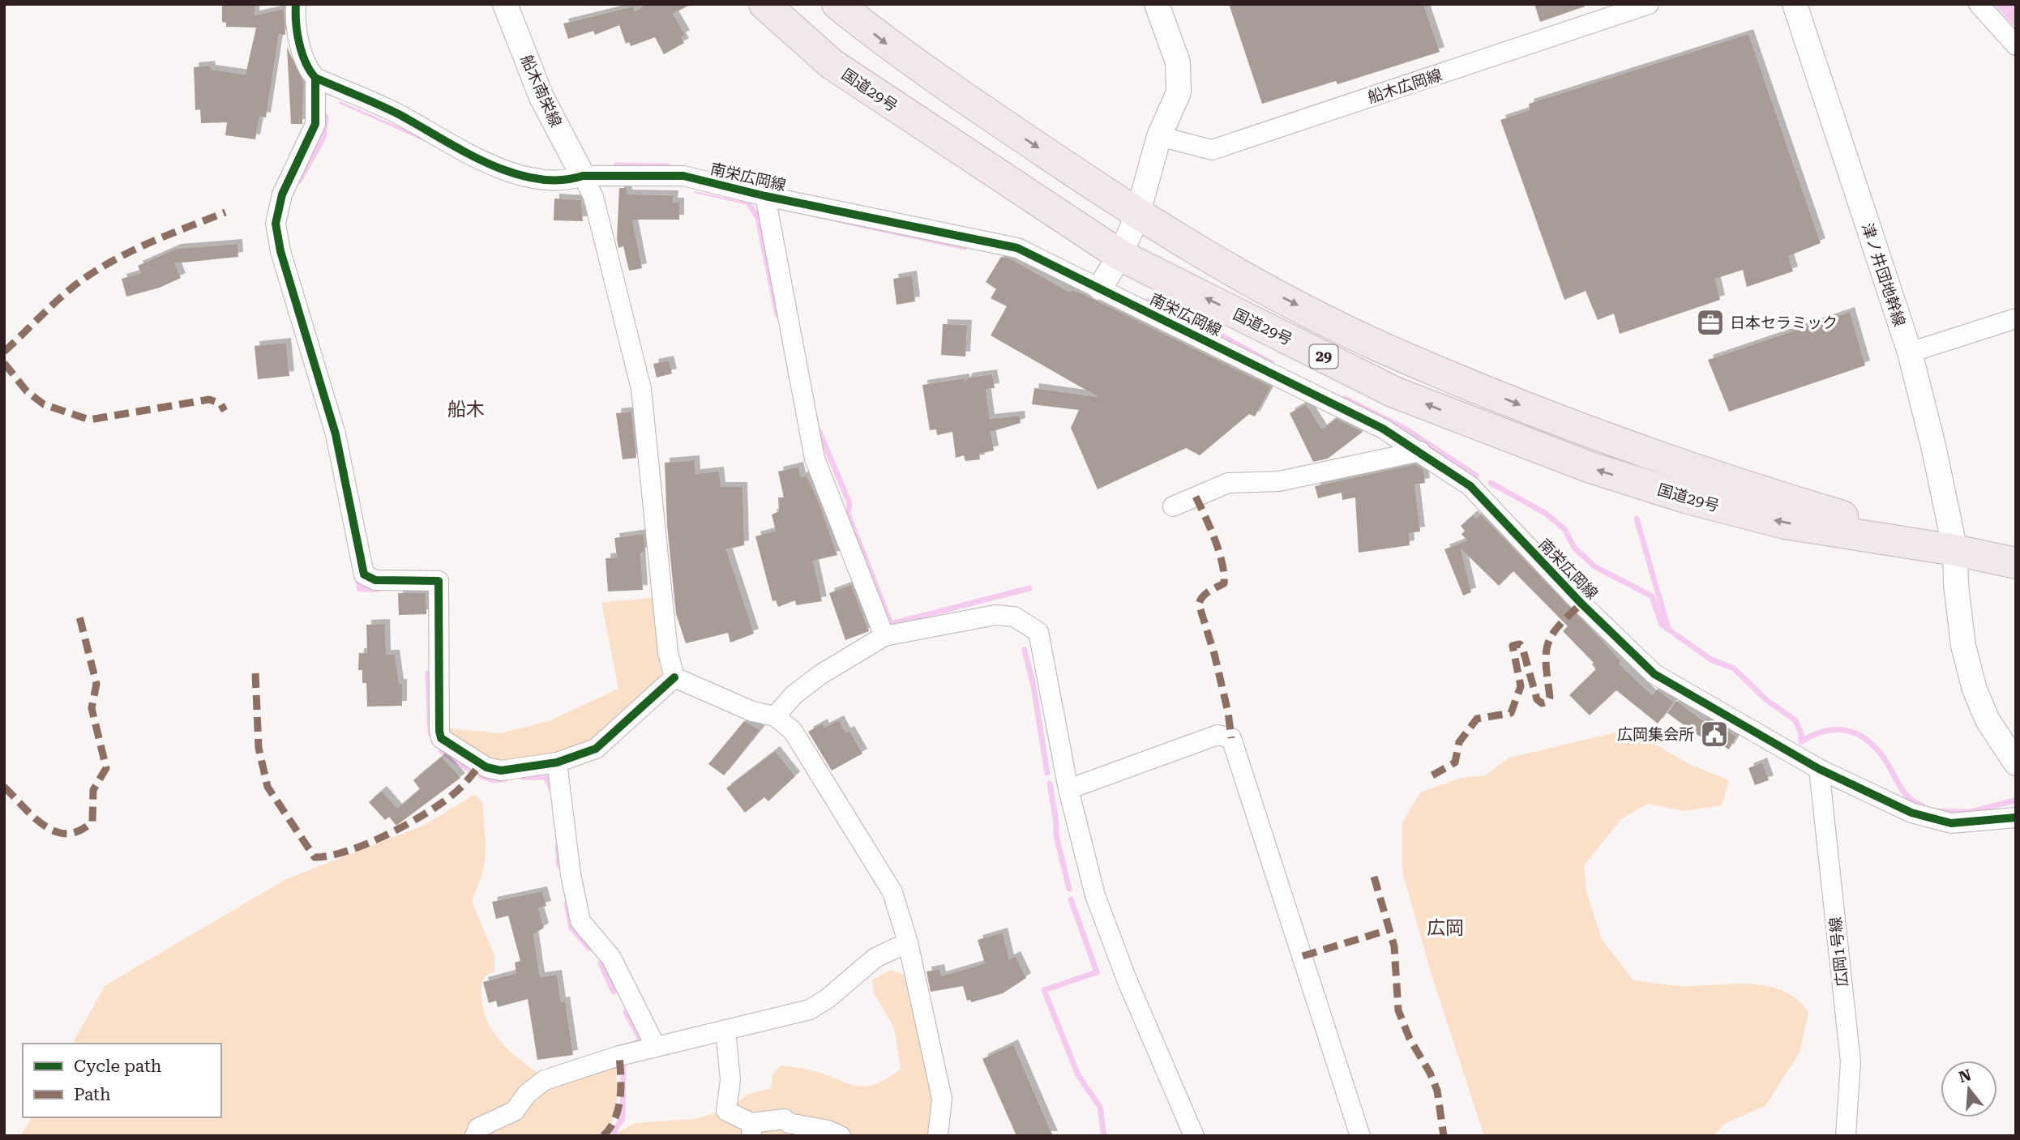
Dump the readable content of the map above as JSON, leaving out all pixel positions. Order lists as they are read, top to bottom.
{
  "streets": {
    "highway": ["国道29号", "29"],
    "street": [
      "船木広岡線",
      "船木南栄線",
      "南栄広岡線",
      "津ノ井団地幹線",
      "広岡1号線"
    ]
  },
  "crossings": [
    ["国道29号", "津ノ井団地幹線"],
    ["船木南栄線", "南栄広岡線"],
    ["南栄広岡線", "広岡1号線"]
  ],
  "districts": ["船木", "広岡"],
  "places": {
    "office": ["日本セラミック"],
    "public building": ["広岡集会所"]
  },
  "legend": ["Cycle path", "Path"],
  "north": "top"
}
